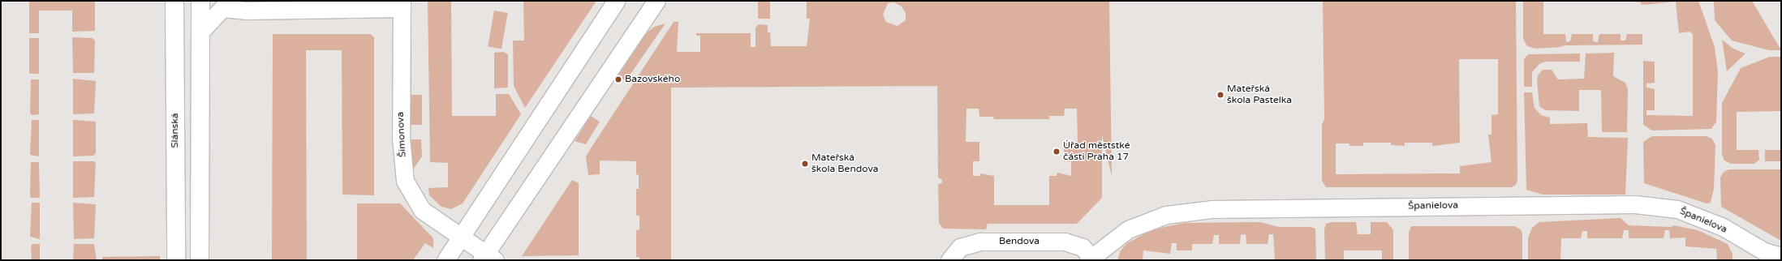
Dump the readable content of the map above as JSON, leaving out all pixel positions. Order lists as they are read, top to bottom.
{
  "streets": {
    "main road": ["Slánská"],
    "street": ["Šimonova", "Španielova", "Bendova"]
  },
  "crossings": [
    ["Španielova", "Bendova"]
  ],
  "places": [
    "Bazovského",
    "Mateřská škola Pastelka",
    "Úřad měststké části Praha 17",
    "Mateřská škola Bendova"
  ]
}
